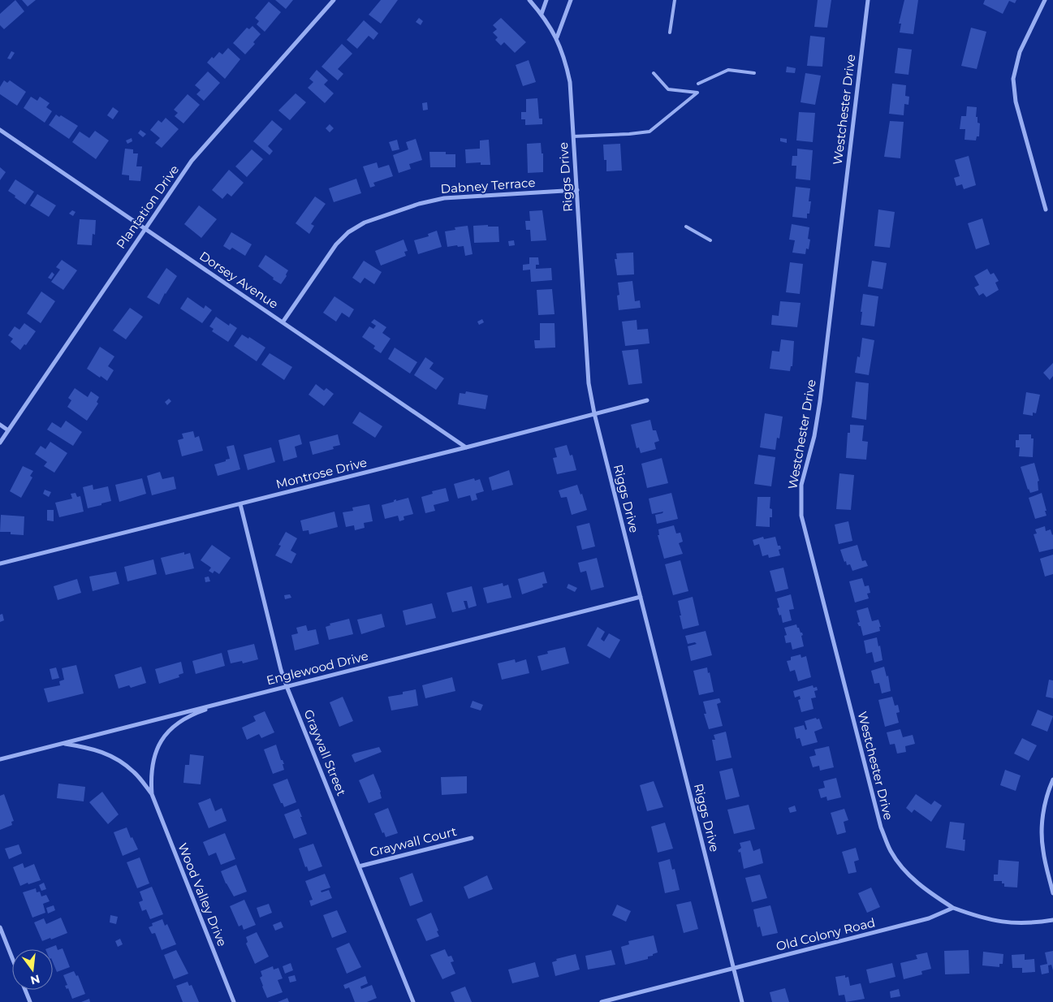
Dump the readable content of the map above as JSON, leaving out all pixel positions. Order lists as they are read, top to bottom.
{
  "streets": {
    "street": [
      "Westchester Drive",
      "Riggs Drive",
      "Dabney Terrace",
      "Plantation Drive",
      "Dorsey Avenue",
      "Montrose Drive",
      "Englewood Drive",
      "Graywall Street",
      "Graywall Court",
      "Wood Valley Drive",
      "Old Colony Road"
    ]
  },
  "crossings": [
    ["Westchester Drive", "Old Colony Road"],
    ["Riggs Drive", "Dabney Terrace"],
    ["Riggs Drive", "Montrose Drive"],
    ["Riggs Drive", "Englewood Drive"],
    ["Riggs Drive", "Old Colony Road"],
    ["Dabney Terrace", "Dorsey Avenue"],
    ["Plantation Drive", "Dorsey Avenue"],
    ["Dorsey Avenue", "Montrose Drive"],
    ["Montrose Drive", "Graywall Street"],
    ["Englewood Drive", "Graywall Street"],
    ["Englewood Drive", "Wood Valley Drive"],
    ["Graywall Street", "Graywall Court"]
  ],
  "north": "bottom"
}
